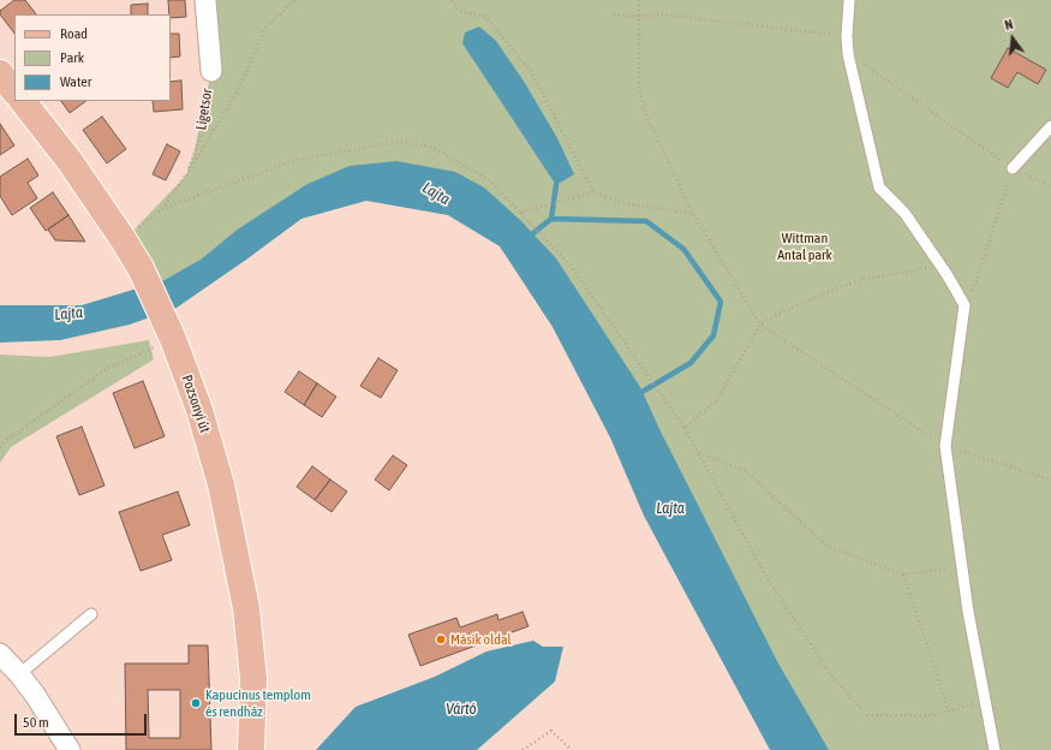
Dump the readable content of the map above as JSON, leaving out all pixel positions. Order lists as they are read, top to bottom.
{
  "streets": {
    "main road": ["Pozsonyi út"],
    "street": ["Ligetsor"]
  },
  "water": ["Lajta", "Vártó"],
  "parks": ["Wittman Antal park"],
  "places": ["Másik oldal", "Kapucinus templom és rendház"],
  "legend": ["Road", "Park", "Water"],
  "scale_bar": "50 m",
  "north": "top"
}
